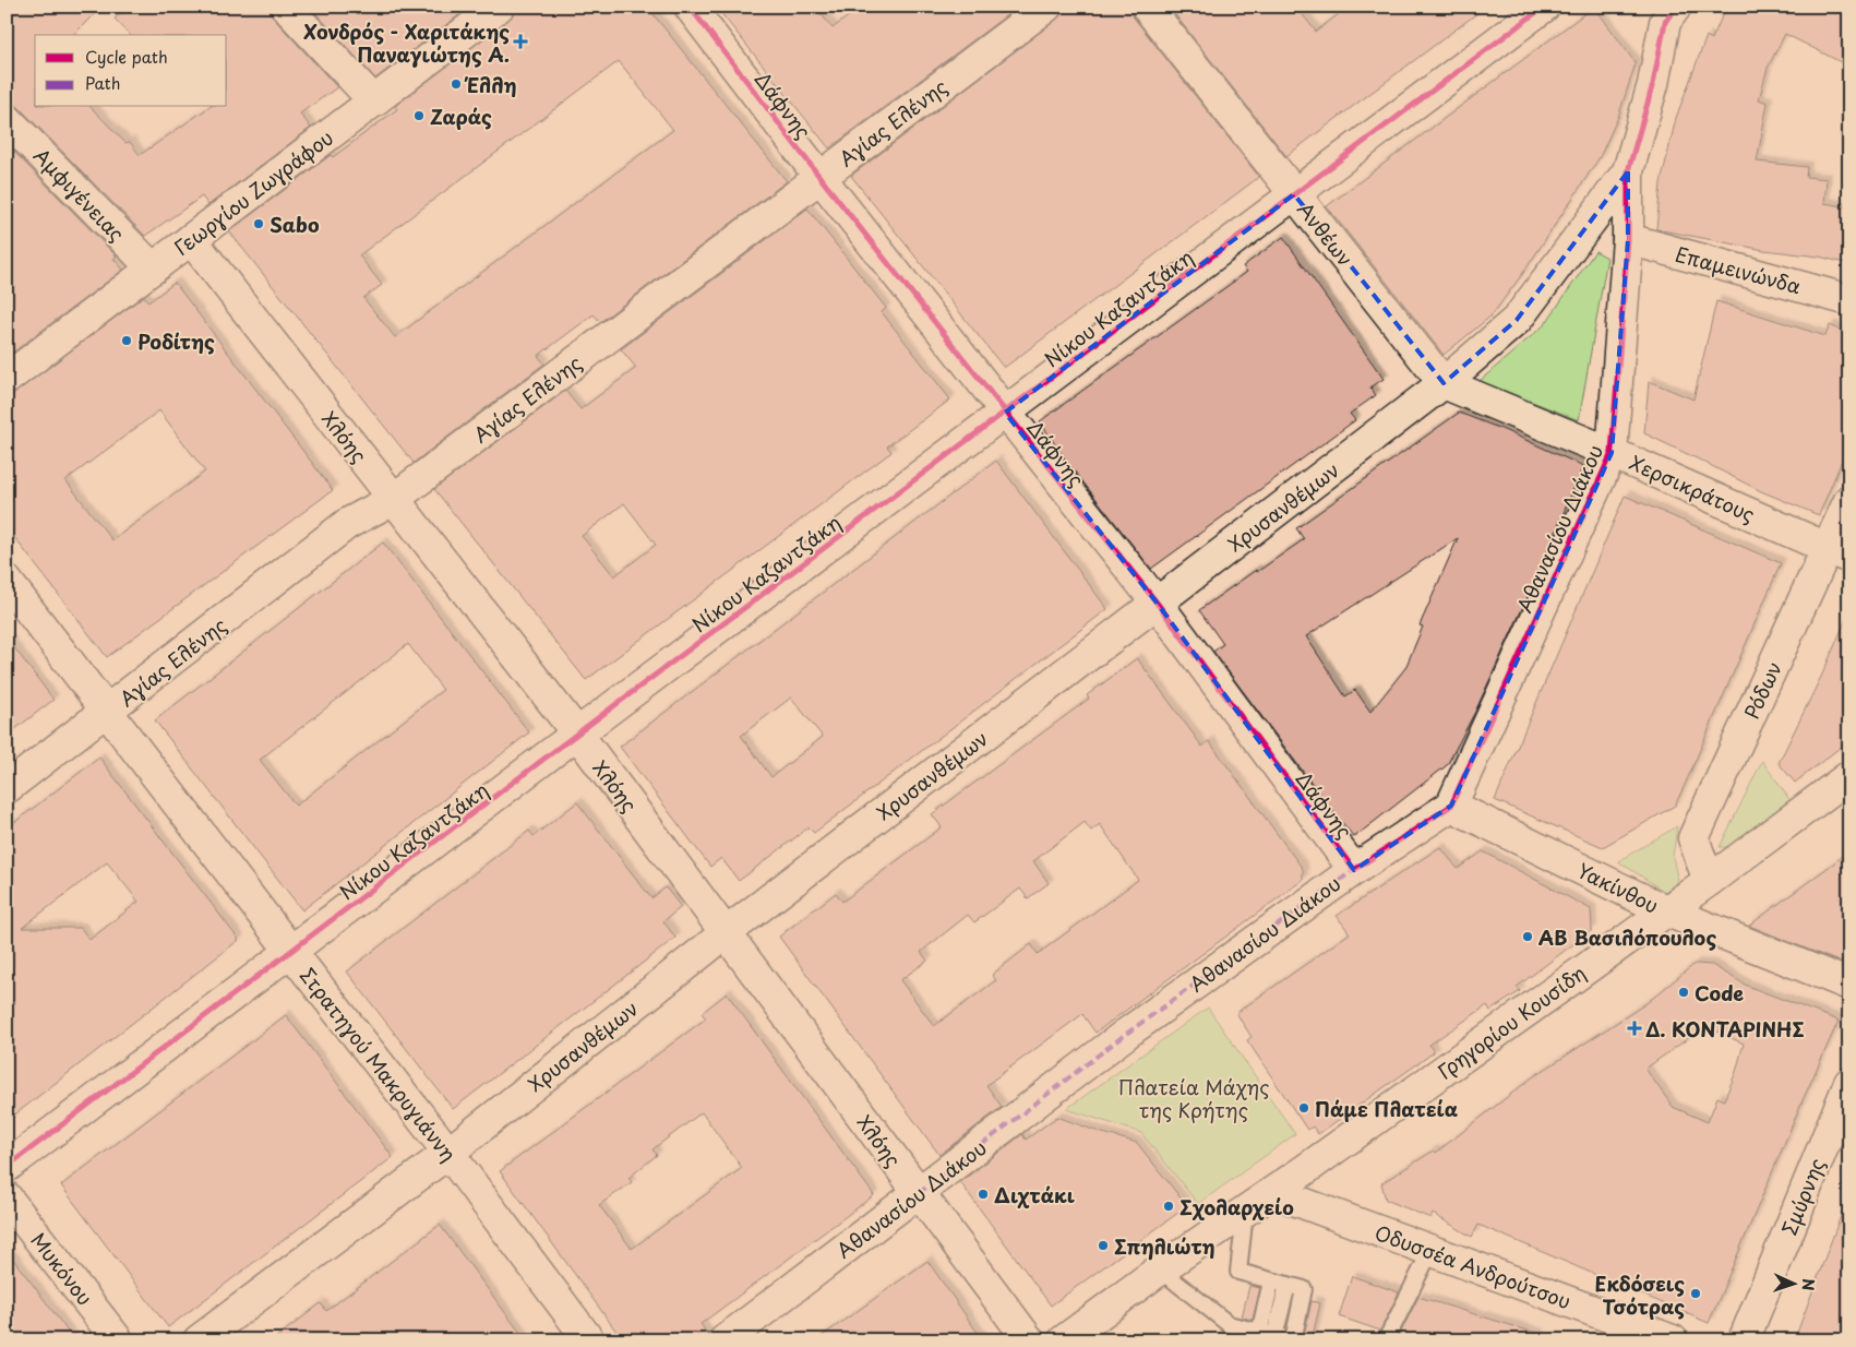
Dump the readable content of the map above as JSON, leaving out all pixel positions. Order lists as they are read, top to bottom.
{
  "streets": {
    "street": [
      "Δάφνης",
      "Αγίας Ελένης",
      "Γεωργίου Ζωγράφου",
      "Αμφιγένειας",
      "Ανθέων",
      "Επαμεινώνδα",
      "Νίκου Καζαντζάκη",
      "Χλόης",
      "Χερσικράτους",
      "Χρυσανθέμων",
      "Αθανασίου Διάκου",
      "Ρόδων",
      "Υακίνθου",
      "Γρηγορίου Κουσίδη",
      "Στρατηγού Μακρυγιάννη",
      "Σμύρνης",
      "Οδυσσέα Ανδρούτσου",
      "Μυκόνου"
    ]
  },
  "crossings": [
    ["Δάφνης", "Αγίας Ελένης"],
    ["Δάφνης", "Νίκου Καζαντζάκη"],
    ["Δάφνης", "Χρυσανθέμων"],
    ["Δάφνης", "Αθανασίου Διάκου"],
    ["Αγίας Ελένης", "Χλόης"],
    ["Αγίας Ελένης", "Στρατηγού Μακρυγιάννη"],
    ["Γεωργίου Ζωγράφου", "Αμφιγένειας"],
    ["Γεωργίου Ζωγράφου", "Χλόης"],
    ["Ανθέων", "Νίκου Καζαντζάκη"],
    ["Ανθέων", "Χερσικράτους"],
    ["Ανθέων", "Χρυσανθέμων"],
    ["Επαμεινώνδα", "Αθανασίου Διάκου"],
    ["Νίκου Καζαντζάκη", "Χλόης"],
    ["Νίκου Καζαντζάκη", "Στρατηγού Μακρυγιάννη"],
    ["Χλόης", "Χρυσανθέμων"],
    ["Χλόης", "Αθανασίου Διάκου"],
    ["Χερσικράτους", "Χρυσανθέμων"],
    ["Χερσικράτους", "Αθανασίου Διάκου"],
    ["Χερσικράτους", "Ρόδων"],
    ["Χρυσανθέμων", "Αθανασίου Διάκου"],
    ["Χρυσανθέμων", "Στρατηγού Μακρυγιάννη"],
    ["Αθανασίου Διάκου", "Υακίνθου"],
    ["Ρόδων", "Γρηγορίου Κουσίδη"],
    ["Υακίνθου", "Γρηγορίου Κουσίδη"],
    ["Γρηγορίου Κουσίδη", "Οδυσσέα Ανδρούτσου"]
  ],
  "parks": ["Πλατεία Μάχης της Κρήτης"],
  "places": {
    "health": ["Χονδρός - Χαριτάκης Παναγιώτης Α.", "Δ. ΚΟΝΤΑΡΙΝΗΣ"],
    "other": [
      "Έλλη",
      "Ζαράς",
      "Sabo",
      "Ροδίτης",
      "AB Βασιλόπουλος",
      "Code",
      "Πάμε Πλατεία",
      "Διχτάκι",
      "Σχολαρχείο",
      "Σπηλιώτη",
      "Εκδόσεις Τσότρας"
    ]
  },
  "legend": ["Cycle path", "Path"],
  "north": "right"
}
